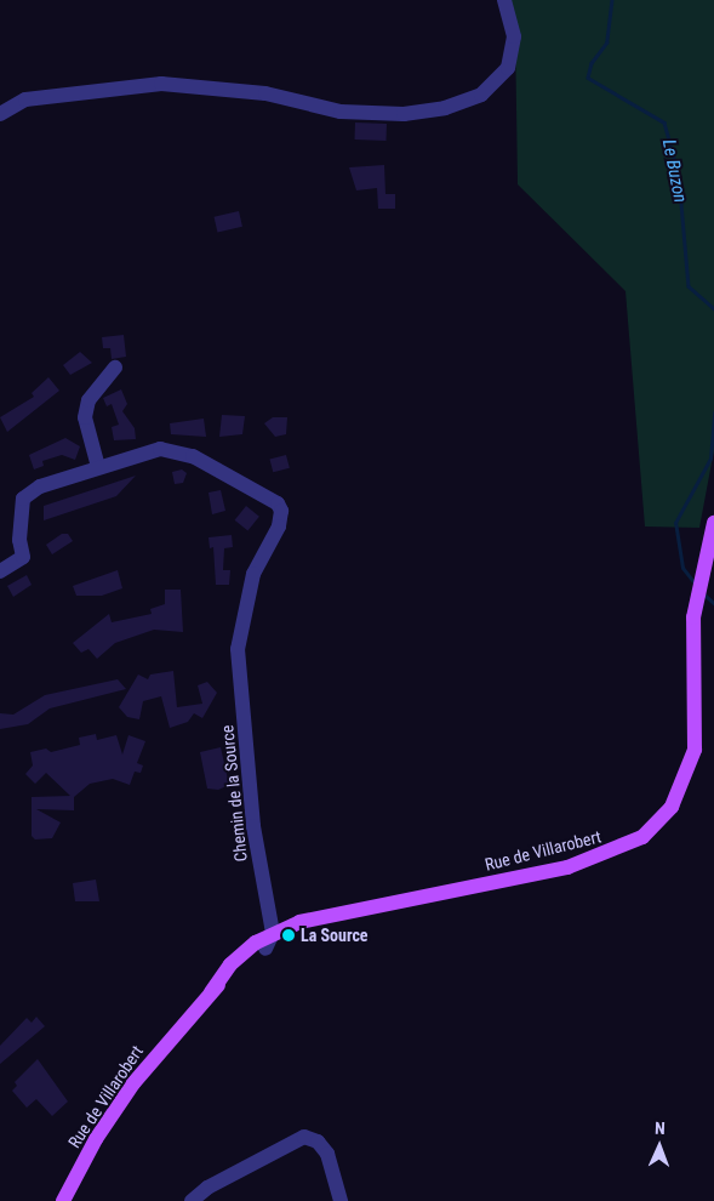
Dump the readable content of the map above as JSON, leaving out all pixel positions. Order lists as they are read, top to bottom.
{
  "streets": {
    "main road": ["Rue de Villarobert"],
    "street": ["Chemin de la Source"]
  },
  "crossings": [
    ["Chemin de la Source", "Rue de Villarobert"]
  ],
  "water": ["Le Buzon"],
  "places": ["La Source"],
  "north": "top"
}
